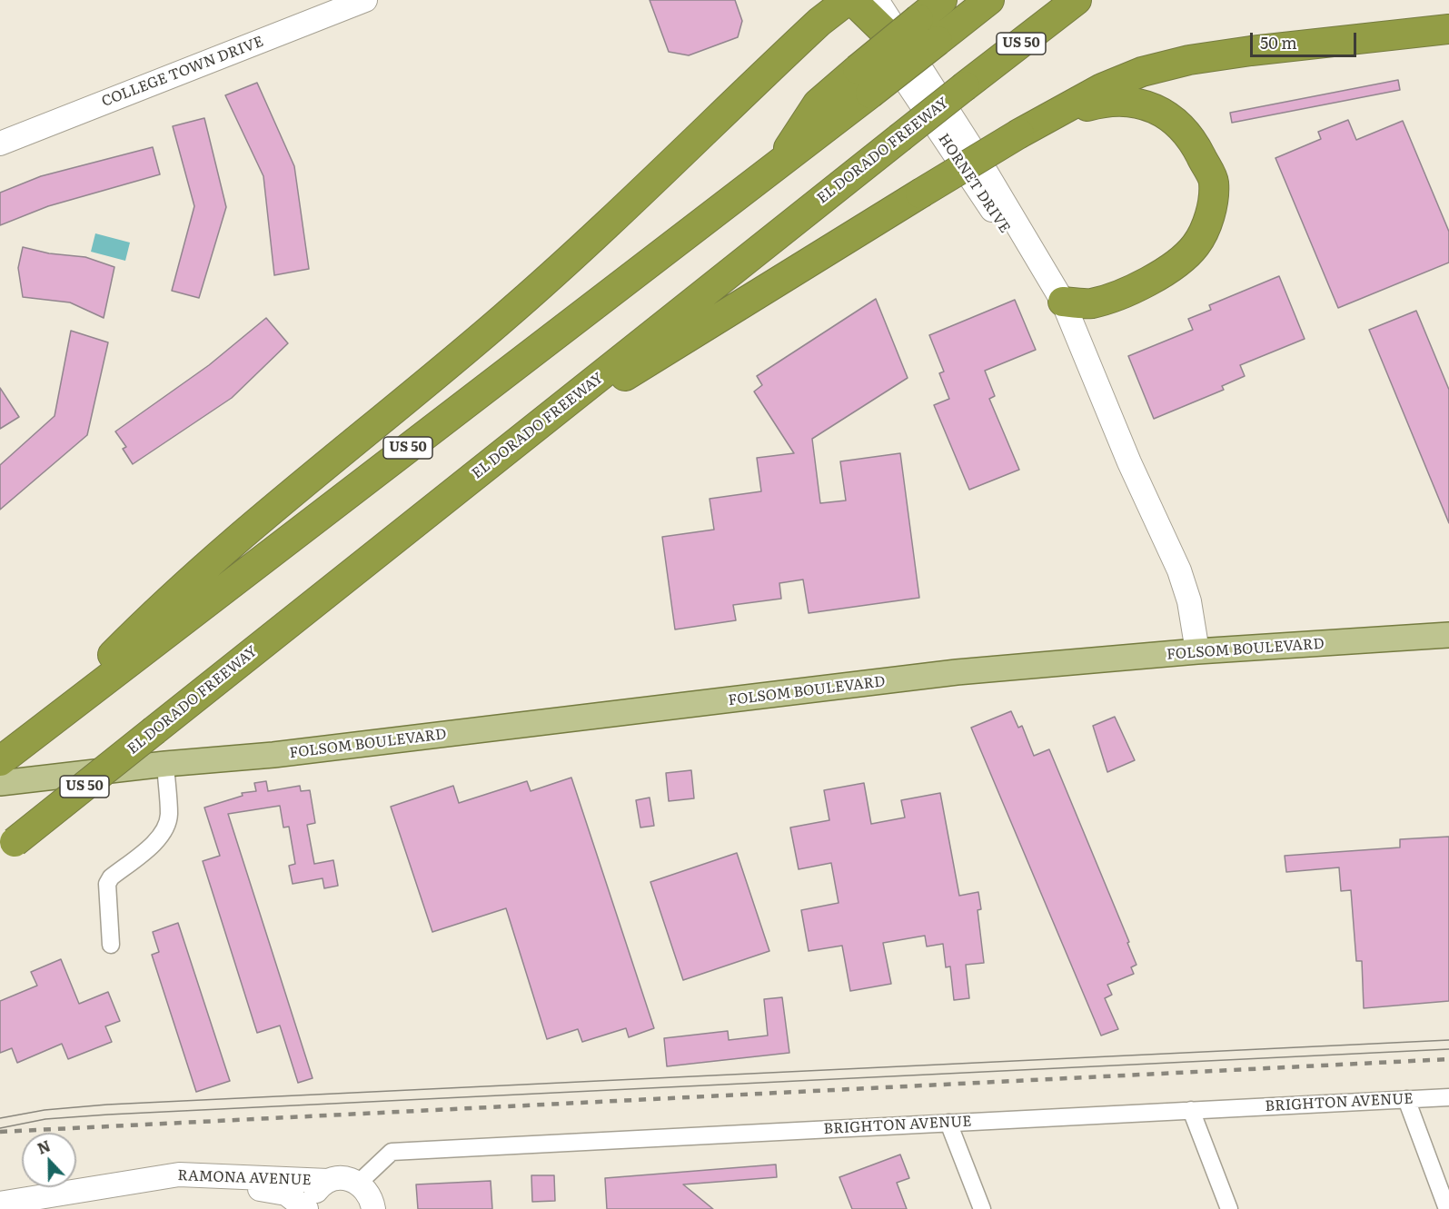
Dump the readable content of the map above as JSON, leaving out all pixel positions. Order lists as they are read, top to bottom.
{
  "streets": {
    "highway": ["US 50", "EL DORADO FREEWAY"],
    "main road": ["FOLSOM BOULEVARD"],
    "street": [
      "COLLEGE TOWN DRIVE",
      "HORNET DRIVE",
      "BRIGHTON AVENUE",
      "RAMONA AVENUE"
    ]
  },
  "crossings": [
    ["HORNET DRIVE", "FOLSOM BOULEVARD"],
    ["BRIGHTON AVENUE", "RAMONA AVENUE"]
  ],
  "scale_bar": "50 m",
  "north": "top"
}
